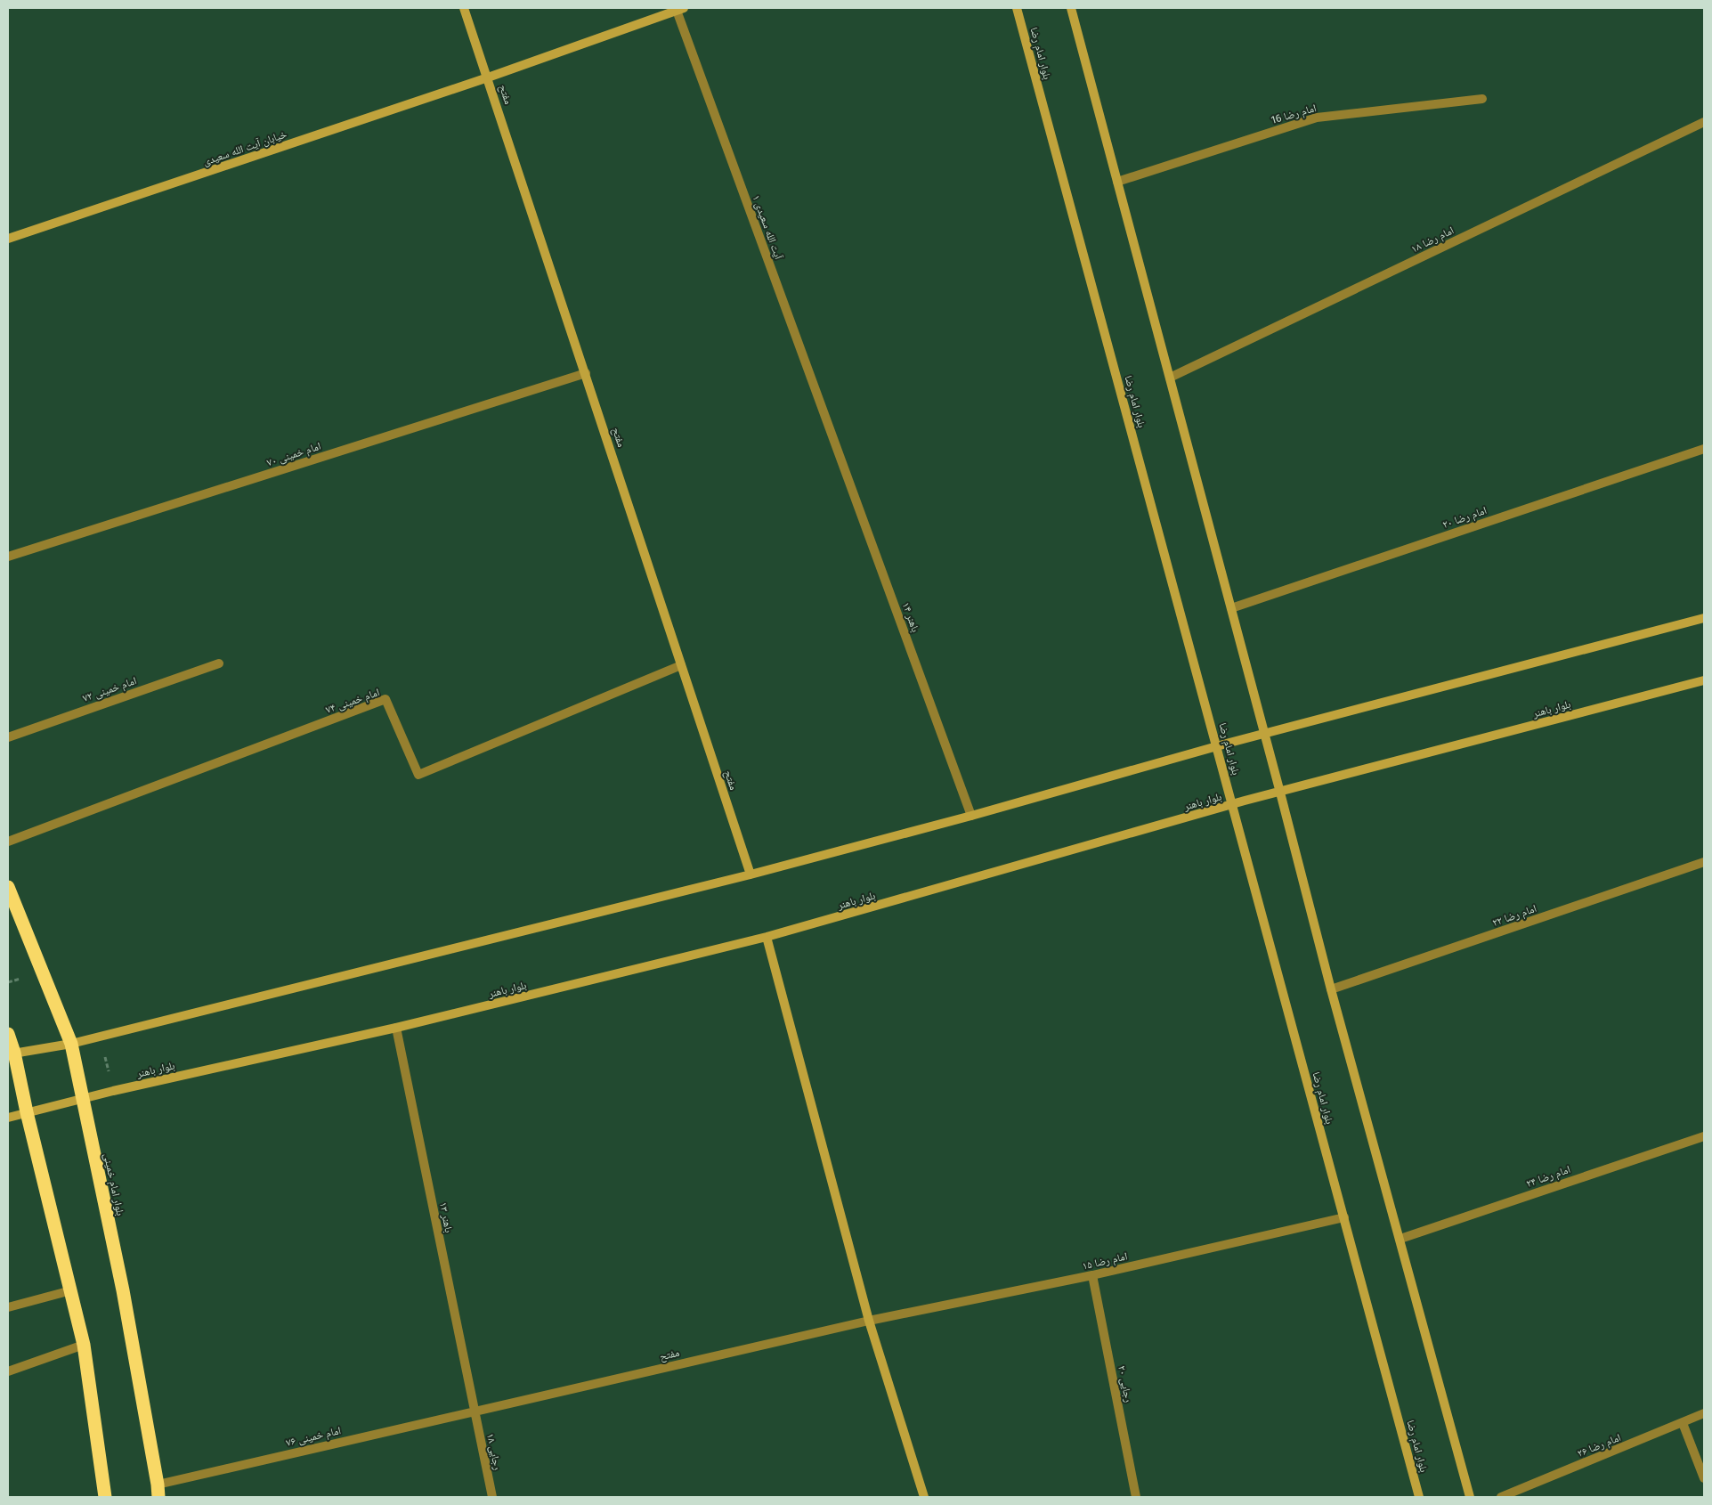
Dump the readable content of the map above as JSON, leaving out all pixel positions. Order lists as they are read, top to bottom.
{
  "streets": {
    "highway": ["بلوار امام خمینی"],
    "main road": [
      "بلوار امام رضا",
      "مفتح",
      "خیابان آیت الله سعیدی",
      "بلوار باهنر"
    ],
    "street": [
      "امام رضا 16",
      "آیت الله سعیدی ۱",
      "امام رضا ۱۸",
      "امام خمینی ۷۰",
      "امام رضا ۲۰",
      "باهنر ۱۴",
      "امام خمینی ۷۲",
      "امام خمینی ۷۴",
      "امام رضا ۲۲",
      "امام رضا ۲۴",
      "باهنر ۱۳",
      "امام رضا ۱۵",
      "رجایی ۲۰",
      "امام خمینی ۷۶",
      "امام رضا ۲۶",
      "رجایی ۱۸"
    ]
  },
  "crossings": [
    ["بلوار امام رضا", "بلوار باهنر"],
    ["بلوار امام رضا", "امام رضا ۱۵"],
    ["مفتح", "خیابان آیت الله سعیدی"],
    ["مفتح", "امام خمینی ۷۰"],
    ["مفتح", "امام خمینی ۷۴"],
    ["مفتح", "باهنر ۱۳"],
    ["مفتح", "امام رضا ۱۵"],
    ["مفتح", "امام خمینی ۷۶"],
    ["مفتح", "رجایی ۱۸"],
    ["خیابان آیت الله سعیدی", "آیت الله سعیدی ۱"],
    ["آیت الله سعیدی ۱", "باهنر ۱۴"],
    ["بلوار باهنر", "بلوار امام خمینی"],
    ["بلوار باهنر", "باهنر ۱۳"],
    ["بلوار امام خمینی", "امام خمینی ۷۶"],
    ["باهنر ۱۳", "امام خمینی ۷۶"],
    ["باهنر ۱۳", "رجایی ۱۸"],
    ["امام رضا ۱۵", "رجایی ۲۰"],
    ["امام خمینی ۷۶", "رجایی ۱۸"]
  ]
}
